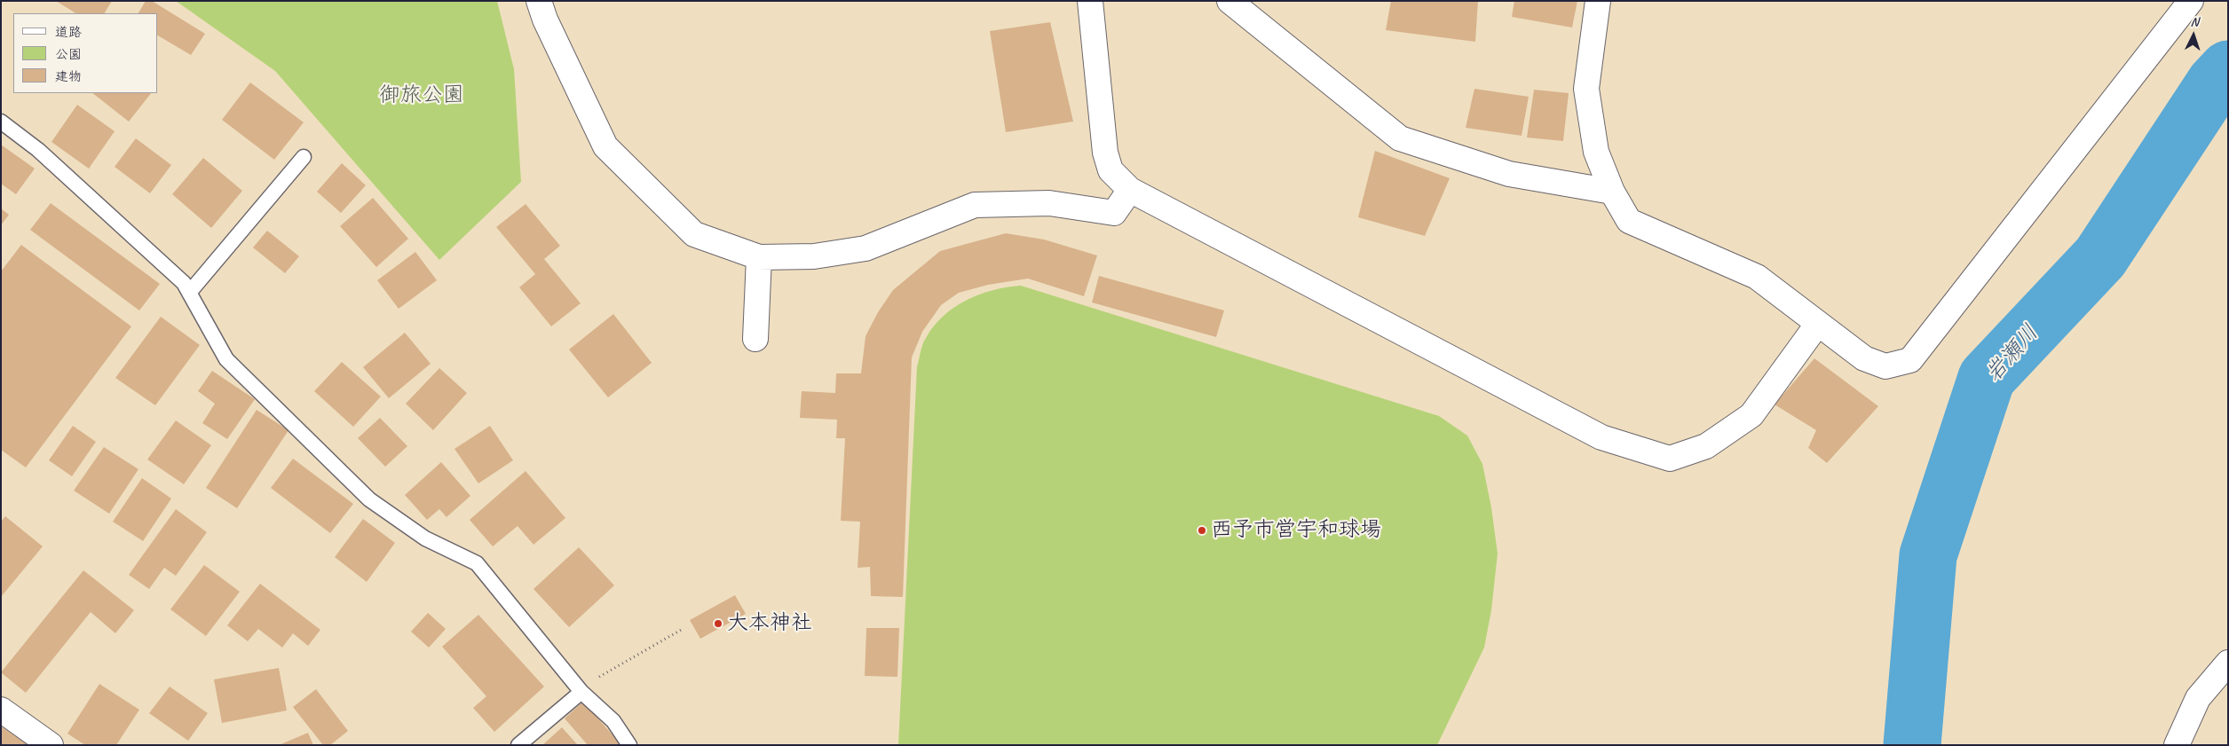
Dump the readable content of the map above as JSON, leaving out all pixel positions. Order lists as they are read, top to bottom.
{
  "water": ["岩瀬川"],
  "parks": ["御旅公園"],
  "places": ["西予市営宇和球場", "大本神社"],
  "legend": ["道路", "公園", "建物"],
  "north": "top"
}
